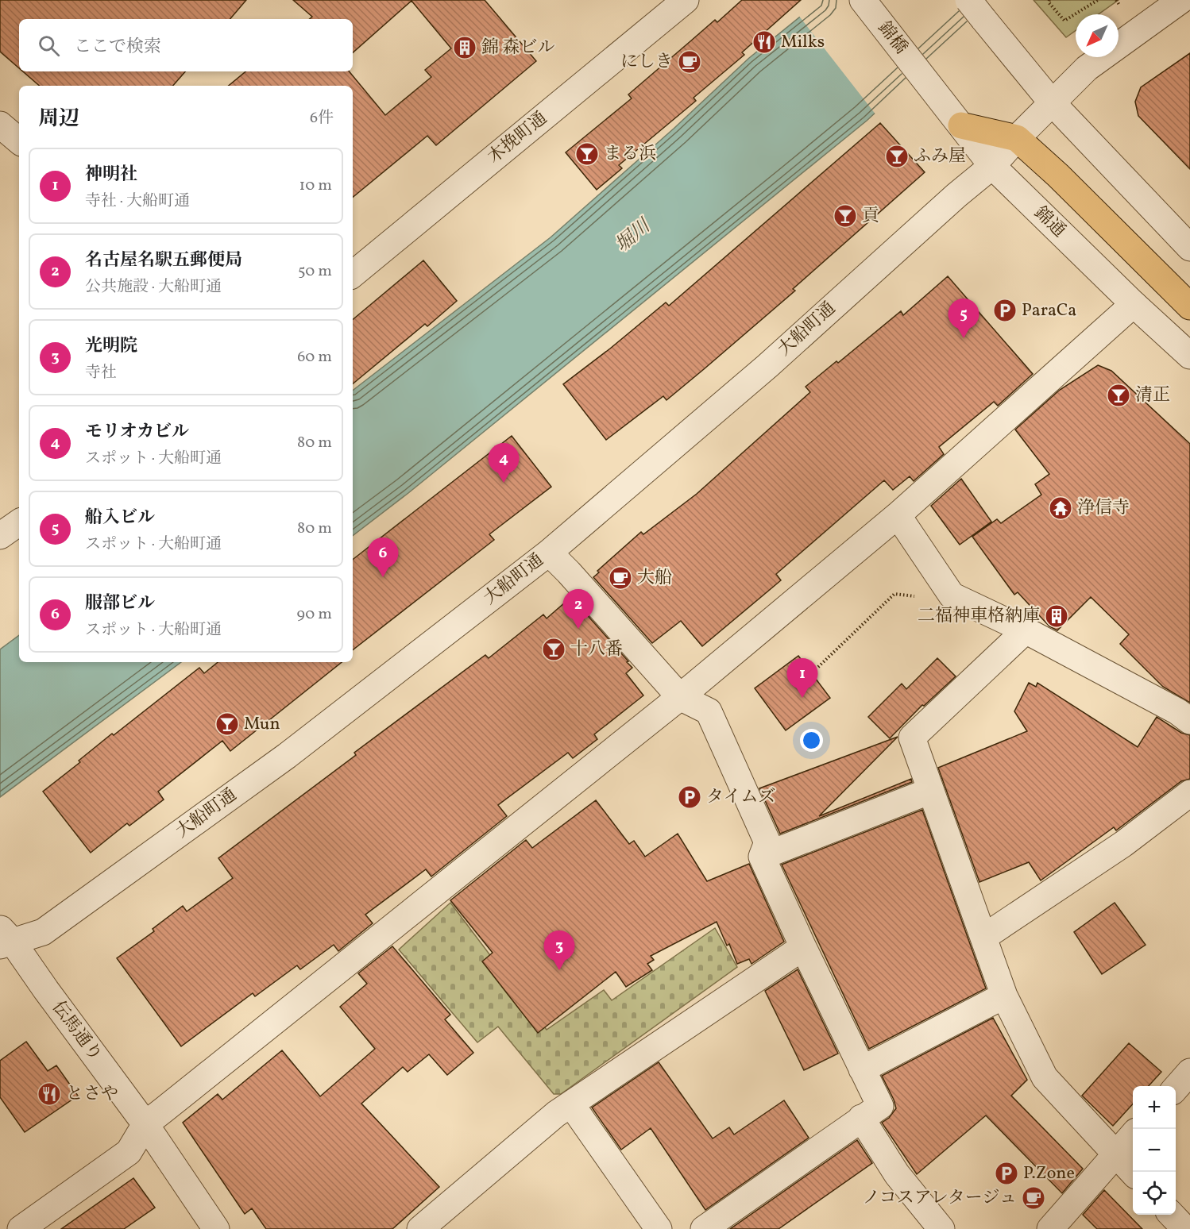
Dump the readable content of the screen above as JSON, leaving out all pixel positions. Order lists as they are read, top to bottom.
{
  "streets": {
    "street": [
      "錦橋",
      "木挽町通",
      "錦通",
      "大船町通",
      "伝馬通り"
    ]
  },
  "crossings": [
    ["錦橋", "錦通"],
    ["錦通", "大船町通"],
    ["大船町通", "伝馬通り"]
  ],
  "water": ["堀川"],
  "places": {
    "restaurant": ["Milks", "とさや"],
    "building": ["錦 森ビル", "二福神車格納庫"],
    "cafe": ["にしき", "大船", "ノコスアレタージュ"],
    "bar": [
      "まる浜",
      "ふみ屋",
      "貢",
      "清正",
      "十八番",
      "Mun"
    ],
    "parking": ["ParaCa", "タイムズ", "P.Zone"],
    "temple": ["浄信寺"]
  },
  "north": "bottom left",
  "page": {
    "search": "ここで検索",
    "heading": ["周辺", "6件"],
    "list": [
      {
        "mark": "1",
        "name": "神明社",
        "note": "寺社 · 大船町通",
        "value": "10 m"
      },
      {
        "mark": "2",
        "name": "名古屋名駅五郵便局",
        "note": "公共施設 · 大船町通",
        "value": "50 m"
      },
      {
        "mark": "3",
        "name": "光明院",
        "note": "寺社",
        "value": "60 m"
      },
      {
        "mark": "4",
        "name": "モリオカビル",
        "note": "スポット · 大船町通",
        "value": "80 m"
      },
      {
        "mark": "5",
        "name": "船入ビル",
        "note": "スポット · 大船町通",
        "value": "80 m"
      },
      {
        "mark": "6",
        "name": "服部ビル",
        "note": "スポット · 大船町通",
        "value": "90 m"
      }
    ],
    "pins": [
      "5",
      "4",
      "6",
      "2",
      "1",
      "3"
    ],
    "map_buttons": ["+", "−"]
  }
}
